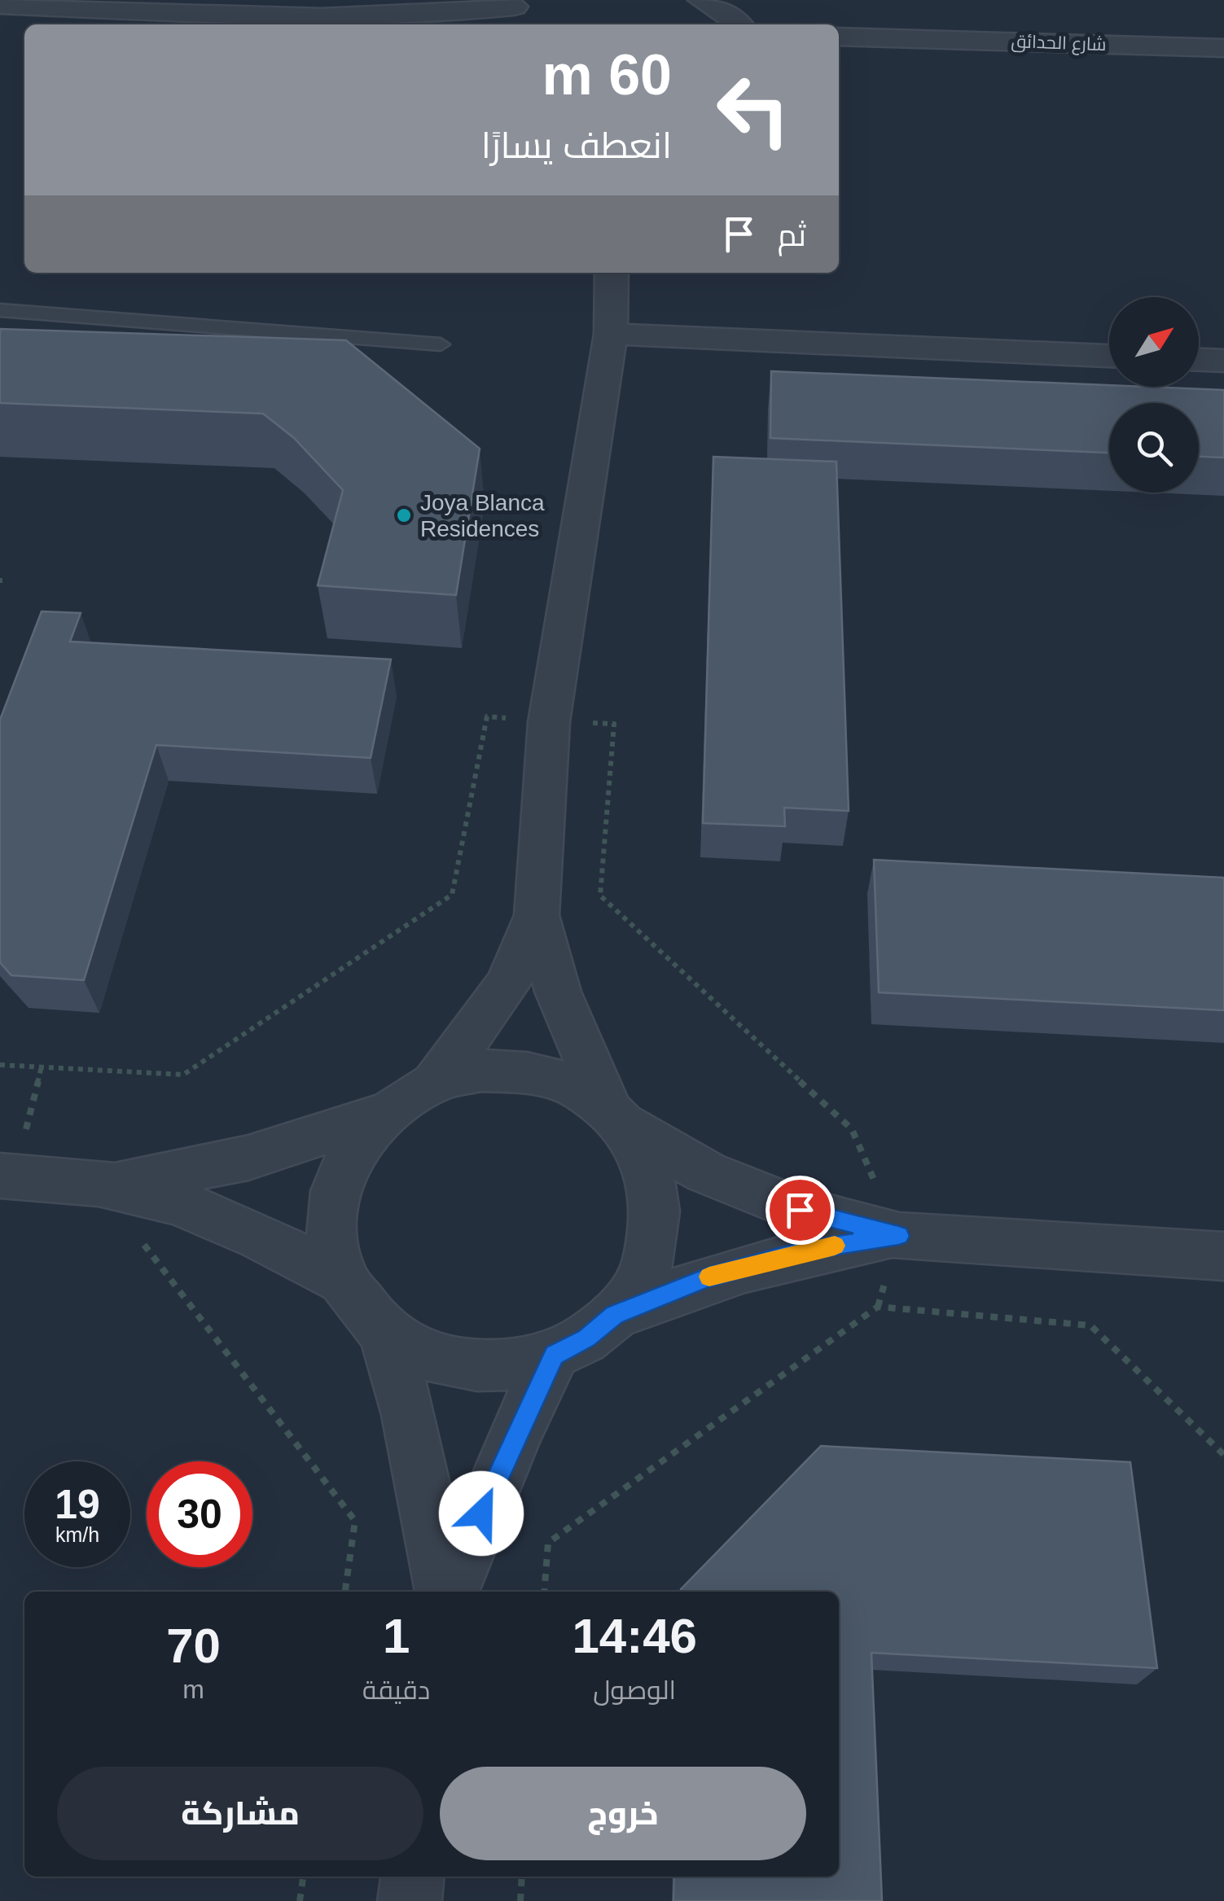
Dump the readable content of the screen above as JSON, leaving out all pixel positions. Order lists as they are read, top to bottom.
{
  "streets": {
    "street": ["شارع الحدائق"]
  },
  "places": ["Joya Blanca Residences"],
  "north": "top right",
  "page": {
    "turn": ["60 m", "انعطف يسارًا"],
    "then": "ثم",
    "speed": "19 km/h",
    "limit": "30",
    "eta": [
      "14:46",
      "الوصول",
      "1",
      "دقيقة",
      "70",
      "m"
    ],
    "buttons": ["خروج", "مشاركة"]
  }
}
